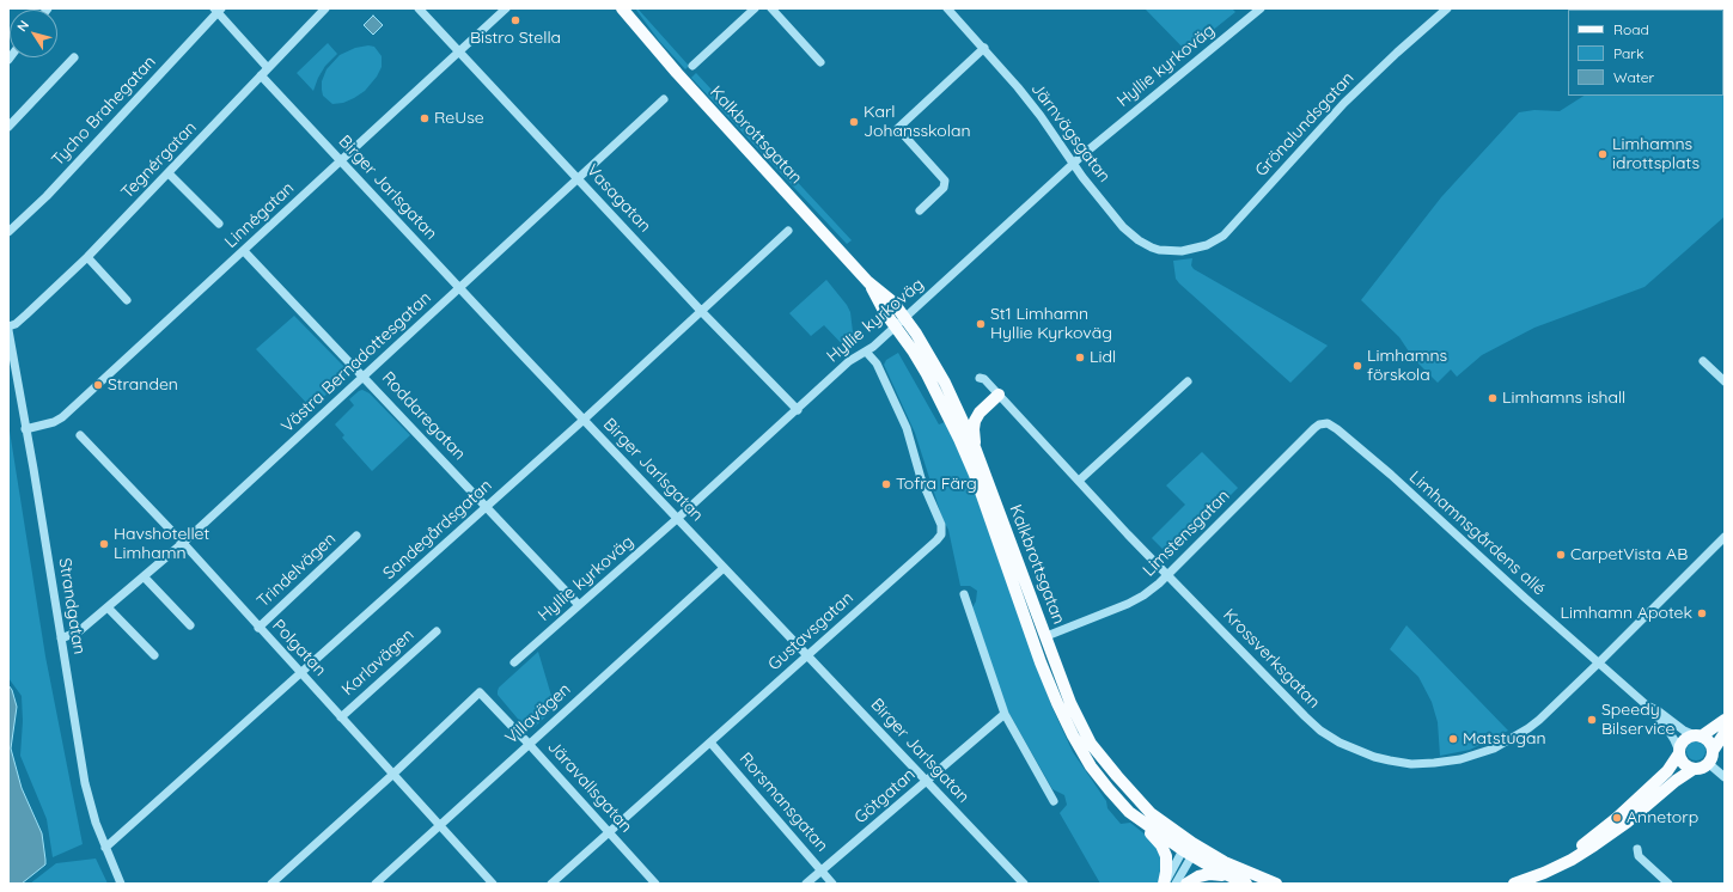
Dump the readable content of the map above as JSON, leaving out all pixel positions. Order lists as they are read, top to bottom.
{
  "streets": {
    "main road": ["Kalkbrottsgatan"],
    "street": [
      "Hyllie kyrkoväg",
      "Tycho Brahegatan",
      "Grönalundsgatan",
      "Järnvägsgatan",
      "Tegnérgatan",
      "Birger Jarlsgatan",
      "Vasagatan",
      "Linnégatan",
      "Västra Bernadottesgatan",
      "Roddaregatan",
      "Sandegårdsgatan",
      "Limstensgatan",
      "Limhamnsgårdens allé",
      "Trindelvägen",
      "Strandgatan",
      "Gustavsgatan",
      "Polgatan",
      "Krossverksgatan",
      "Karlavägen",
      "Villavägen",
      "Järavallsgatan",
      "Götgatan",
      "Rorsmansgatan"
    ]
  },
  "crossings": [
    ["Hyllie kyrkoväg", "Järnvägsgatan"],
    ["Hyllie kyrkoväg", "Kalkbrottsgatan"],
    ["Hyllie kyrkoväg", "Birger Jarlsgatan"],
    ["Hyllie kyrkoväg", "Vasagatan"],
    ["Hyllie kyrkoväg", "Roddaregatan"],
    ["Hyllie kyrkoväg", "Gustavsgatan"],
    ["Grönalundsgatan", "Järnvägsgatan"],
    ["Kalkbrottsgatan", "Limstensgatan"],
    ["Tegnérgatan", "Birger Jarlsgatan"],
    ["Tegnérgatan", "Strandgatan"],
    ["Birger Jarlsgatan", "Linnégatan"],
    ["Birger Jarlsgatan", "Västra Bernadottesgatan"],
    ["Birger Jarlsgatan", "Sandegårdsgatan"],
    ["Birger Jarlsgatan", "Gustavsgatan"],
    ["Birger Jarlsgatan", "Villavägen"],
    ["Birger Jarlsgatan", "Götgatan"],
    ["Vasagatan", "Linnégatan"],
    ["Vasagatan", "Västra Bernadottesgatan"],
    ["Vasagatan", "Sandegårdsgatan"],
    ["Linnégatan", "Roddaregatan"],
    ["Linnégatan", "Strandgatan"],
    ["Västra Bernadottesgatan", "Roddaregatan"],
    ["Västra Bernadottesgatan", "Strandgatan"],
    ["Västra Bernadottesgatan", "Polgatan"],
    ["Roddaregatan", "Sandegårdsgatan"],
    ["Sandegårdsgatan", "Strandgatan"],
    ["Sandegårdsgatan", "Polgatan"],
    ["Limstensgatan", "Limhamnsgårdens allé"],
    ["Limstensgatan", "Krossverksgatan"],
    ["Limhamnsgårdens allé", "Krossverksgatan"],
    ["Trindelvägen", "Polgatan"],
    ["Gustavsgatan", "Järavallsgatan"],
    ["Gustavsgatan", "Rorsmansgatan"],
    ["Polgatan", "Karlavägen"],
    ["Polgatan", "Villavägen"],
    ["Polgatan", "Järavallsgatan"],
    ["Villavägen", "Järavallsgatan"],
    ["Götgatan", "Rorsmansgatan"]
  ],
  "places": [
    "Bistro Stella",
    "ReUse",
    "Karl Johansskolan",
    "Limhamns idrottsplats",
    "St1 Limhamn Hyllie Kyrkoväg",
    "Lidl",
    "Limhamns förskola",
    "Stranden",
    "Limhamns ishall",
    "Tofra Färg",
    "Havshotellet Limhamn",
    "CarpetVista AB",
    "Limhamn Apotek",
    "Speedy Bilservice",
    "Matstugan",
    "Annetorp"
  ],
  "legend": ["Road", "Park", "Water"],
  "north": "top left"
}
